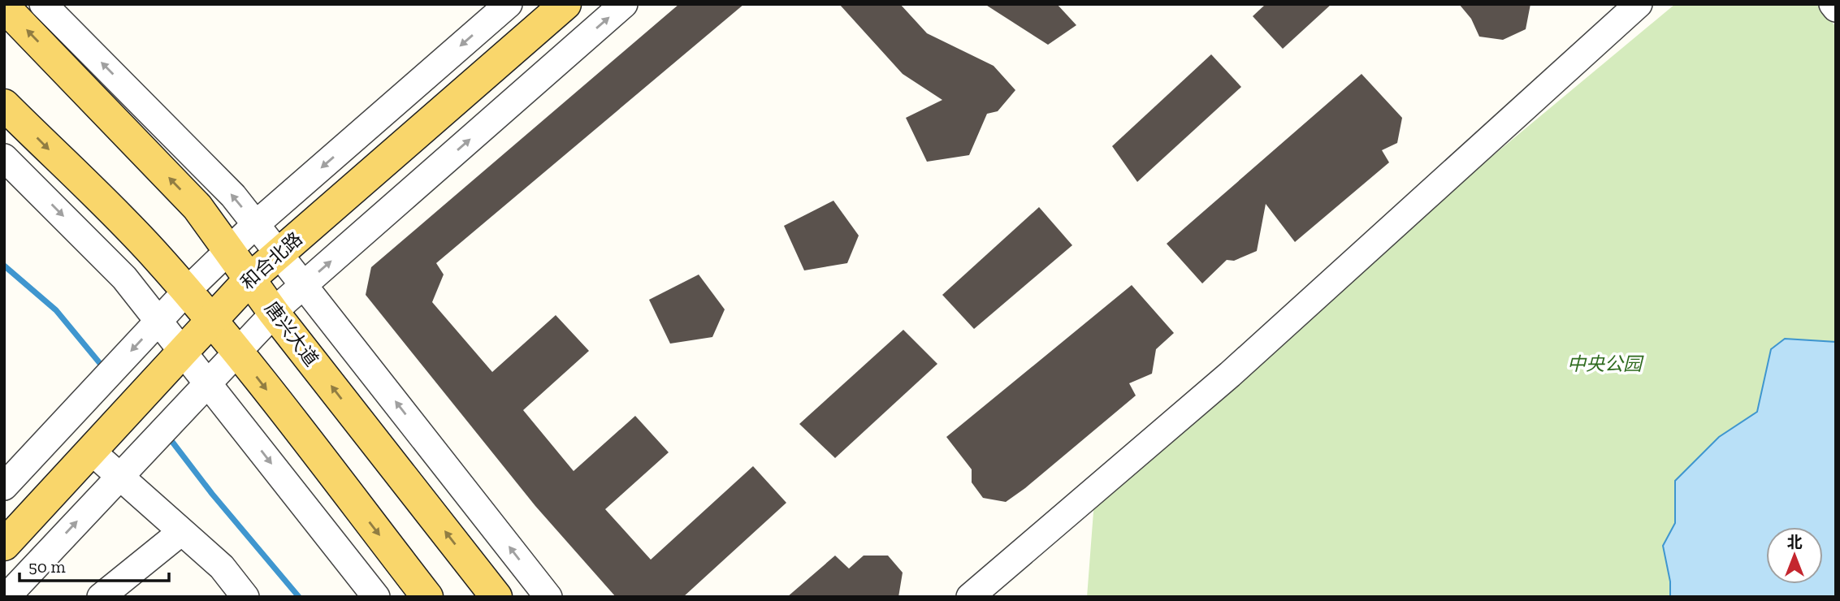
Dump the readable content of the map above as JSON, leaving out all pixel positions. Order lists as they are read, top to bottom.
{
  "streets": {
    "main road": ["和合北路", "唐兴大道"]
  },
  "crossings": [
    ["和合北路", "唐兴大道"]
  ],
  "parks": ["中央公园"],
  "scale_bar": "50 m",
  "north": "top"
}
